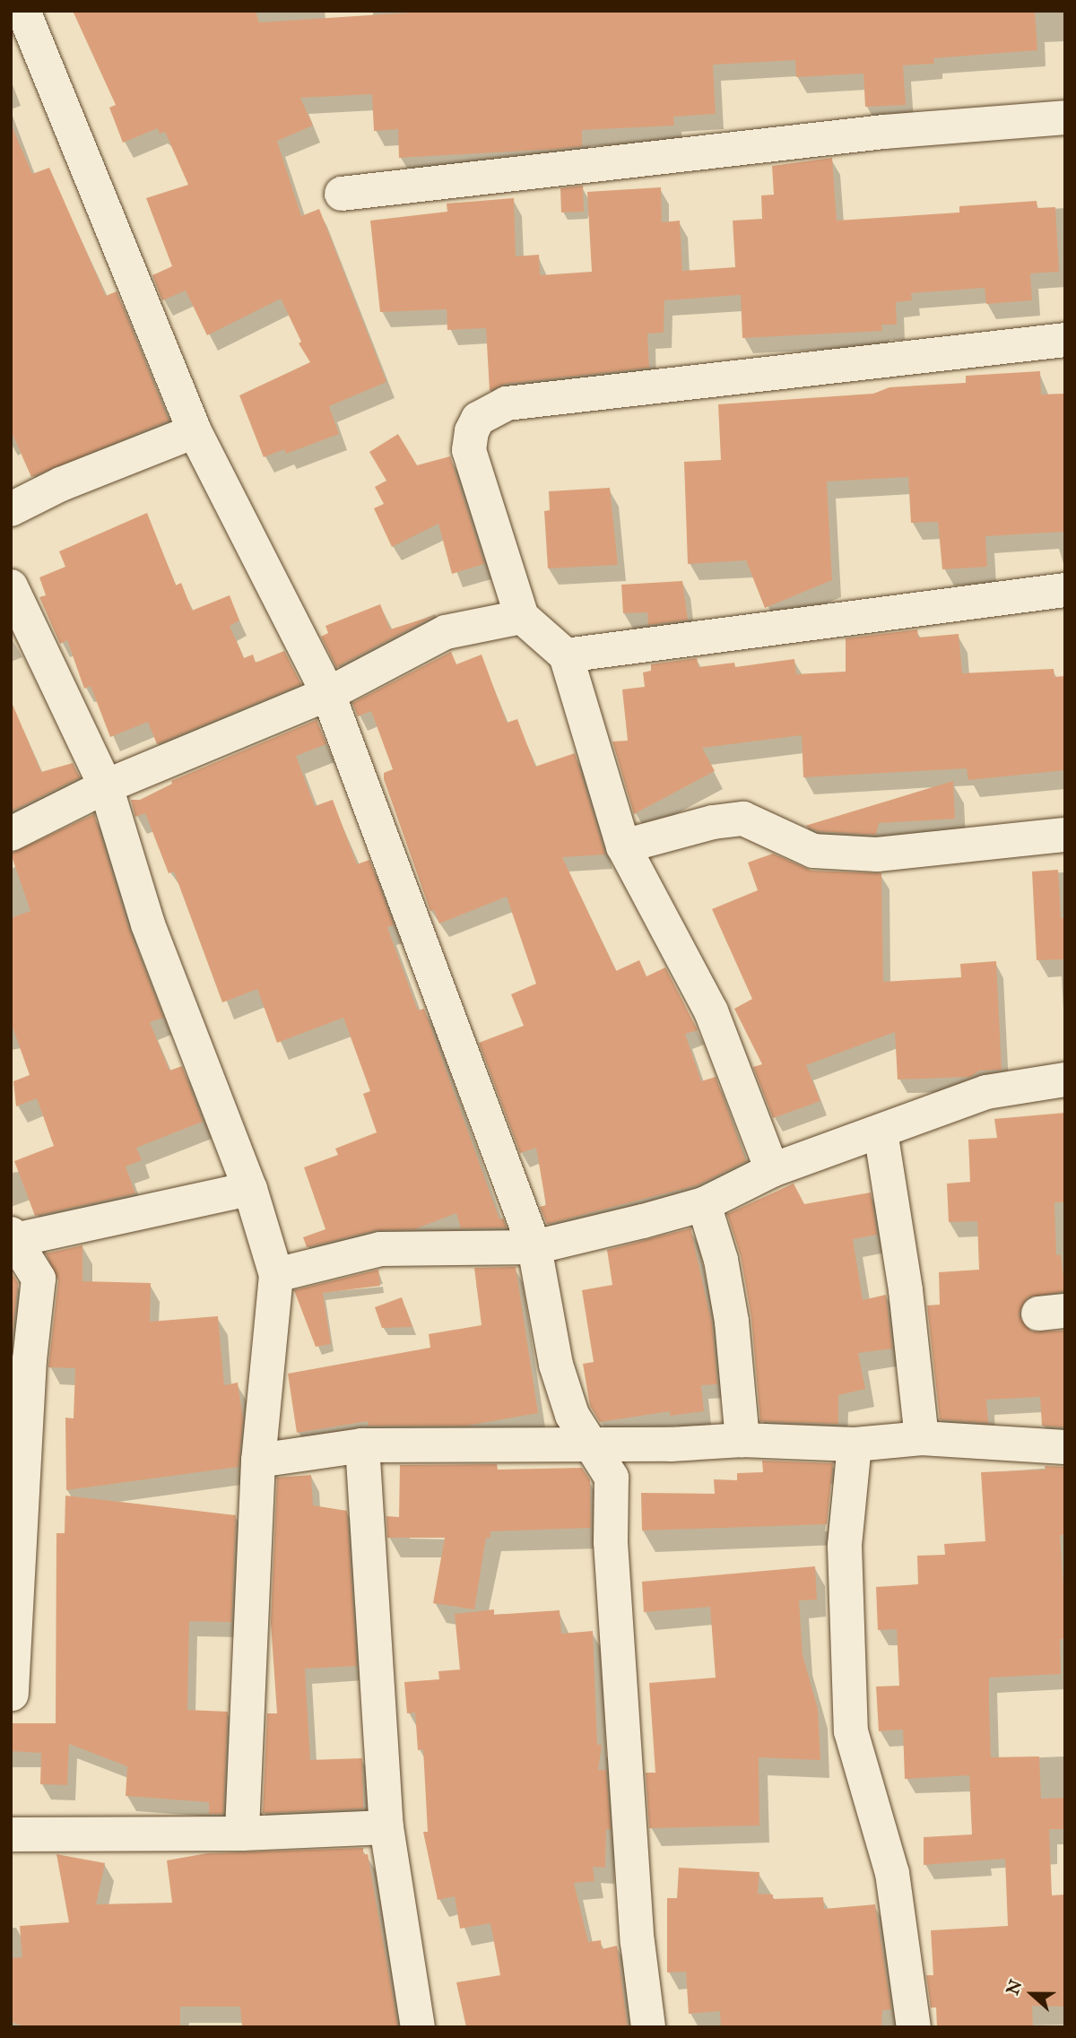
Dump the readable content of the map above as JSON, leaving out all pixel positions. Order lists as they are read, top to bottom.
{
  "north": "left"
}
